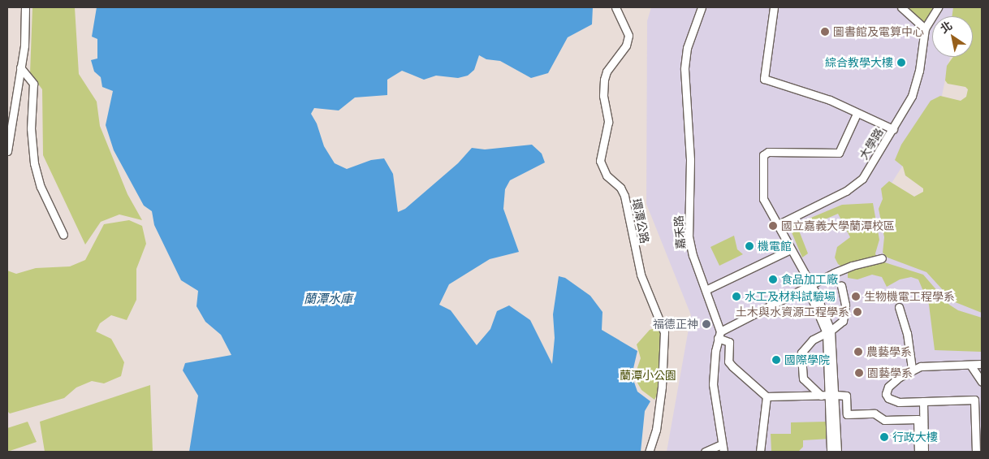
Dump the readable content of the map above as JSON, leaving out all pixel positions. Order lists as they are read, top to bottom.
{
  "streets": {
    "street": ["大學路", "環潭公路", "嘉禾路"]
  },
  "water": ["蘭潭水庫"],
  "parks": ["蘭潭小公園"],
  "places": [
    "圖書館及電算中心",
    "綜合教學大樓",
    "國立嘉義大學蘭潭校區",
    "機電館",
    "食品加工廠",
    "水工及材料試驗場",
    "生物機電工程學系",
    "土木與水資源工程學系",
    "福德正神",
    "農藝學系",
    "國際學院",
    "園藝學系",
    "行政大樓"
  ],
  "north": "top left"
}
